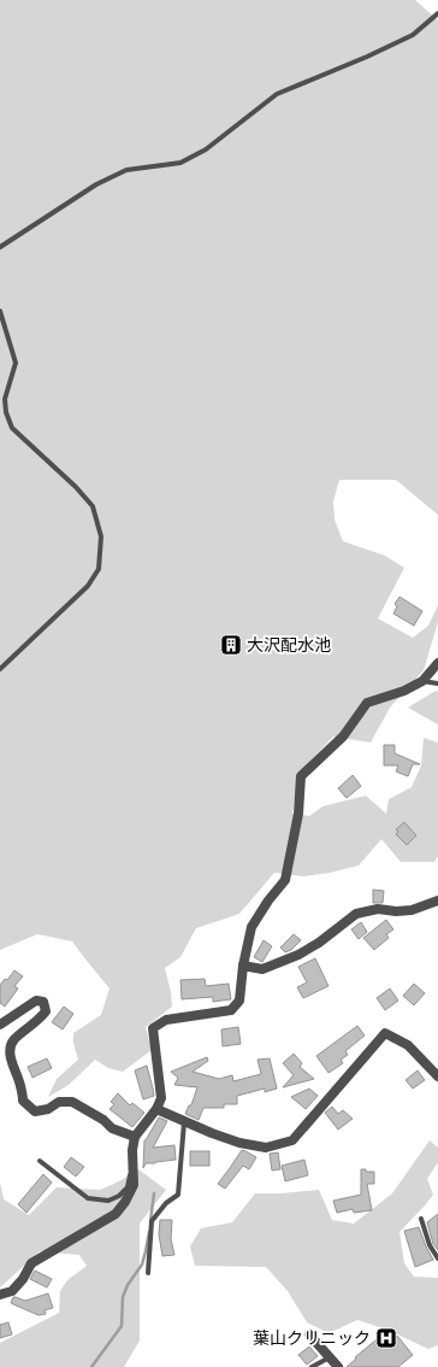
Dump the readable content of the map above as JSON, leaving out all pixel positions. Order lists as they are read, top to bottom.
{
  "places": {
    "building": ["大沢配水池"],
    "hospital": ["葉山クリニック"]
  }
}
